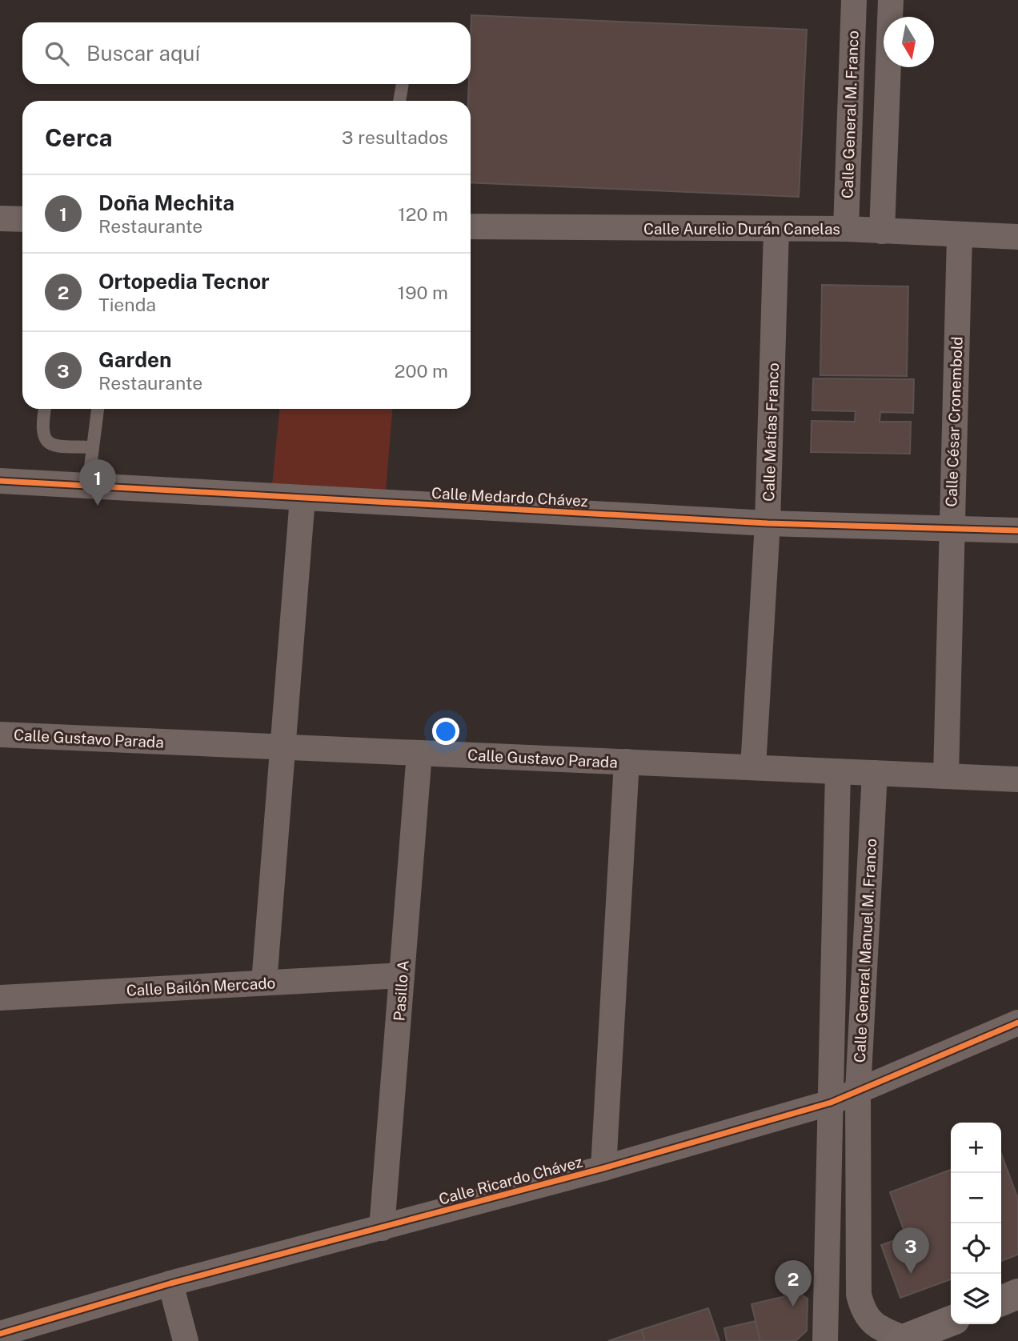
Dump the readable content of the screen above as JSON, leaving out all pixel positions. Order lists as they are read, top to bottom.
{
  "streets": {
    "street": [
      "Calle General M. Franco",
      "Calle Aurelio Durán Canelas",
      "Calle César Cronembold",
      "Calle Matías Franco",
      "Calle Medardo Chávez",
      "Calle Gustavo Parada",
      "Calle General Manuel M. Franco",
      "Calle Bailón Mercado",
      "Pasillo A",
      "Calle Ricardo Chávez"
    ]
  },
  "crossings": [
    ["Calle General M. Franco", "Calle Aurelio Durán Canelas"],
    ["Calle Aurelio Durán Canelas", "Calle César Cronembold"],
    ["Calle Aurelio Durán Canelas", "Calle Matías Franco"],
    ["Calle César Cronembold", "Calle Medardo Chávez"],
    ["Calle César Cronembold", "Calle Gustavo Parada"],
    ["Calle Matías Franco", "Calle Medardo Chávez"],
    ["Calle Matías Franco", "Calle Gustavo Parada"],
    ["Calle Gustavo Parada", "Calle General Manuel M. Franco"],
    ["Calle Gustavo Parada", "Pasillo A"],
    ["Calle General Manuel M. Franco", "Calle Ricardo Chávez"],
    ["Calle Bailón Mercado", "Pasillo A"],
    ["Pasillo A", "Calle Ricardo Chávez"]
  ],
  "north": "bottom",
  "page": {
    "search": "Buscar aquí",
    "heading": ["Cerca", "3 resultados"],
    "list": [
      {
        "mark": "1",
        "name": "Doña Mechita",
        "note": "Restaurante",
        "value": "120 m"
      },
      {
        "mark": "2",
        "name": "Ortopedia Tecnor",
        "note": "Tienda",
        "value": "190 m"
      },
      {
        "mark": "3",
        "name": "Garden",
        "note": "Restaurante",
        "value": "200 m"
      }
    ],
    "pins": ["1", "3", "2"],
    "map_buttons": ["+", "−"]
  }
}
